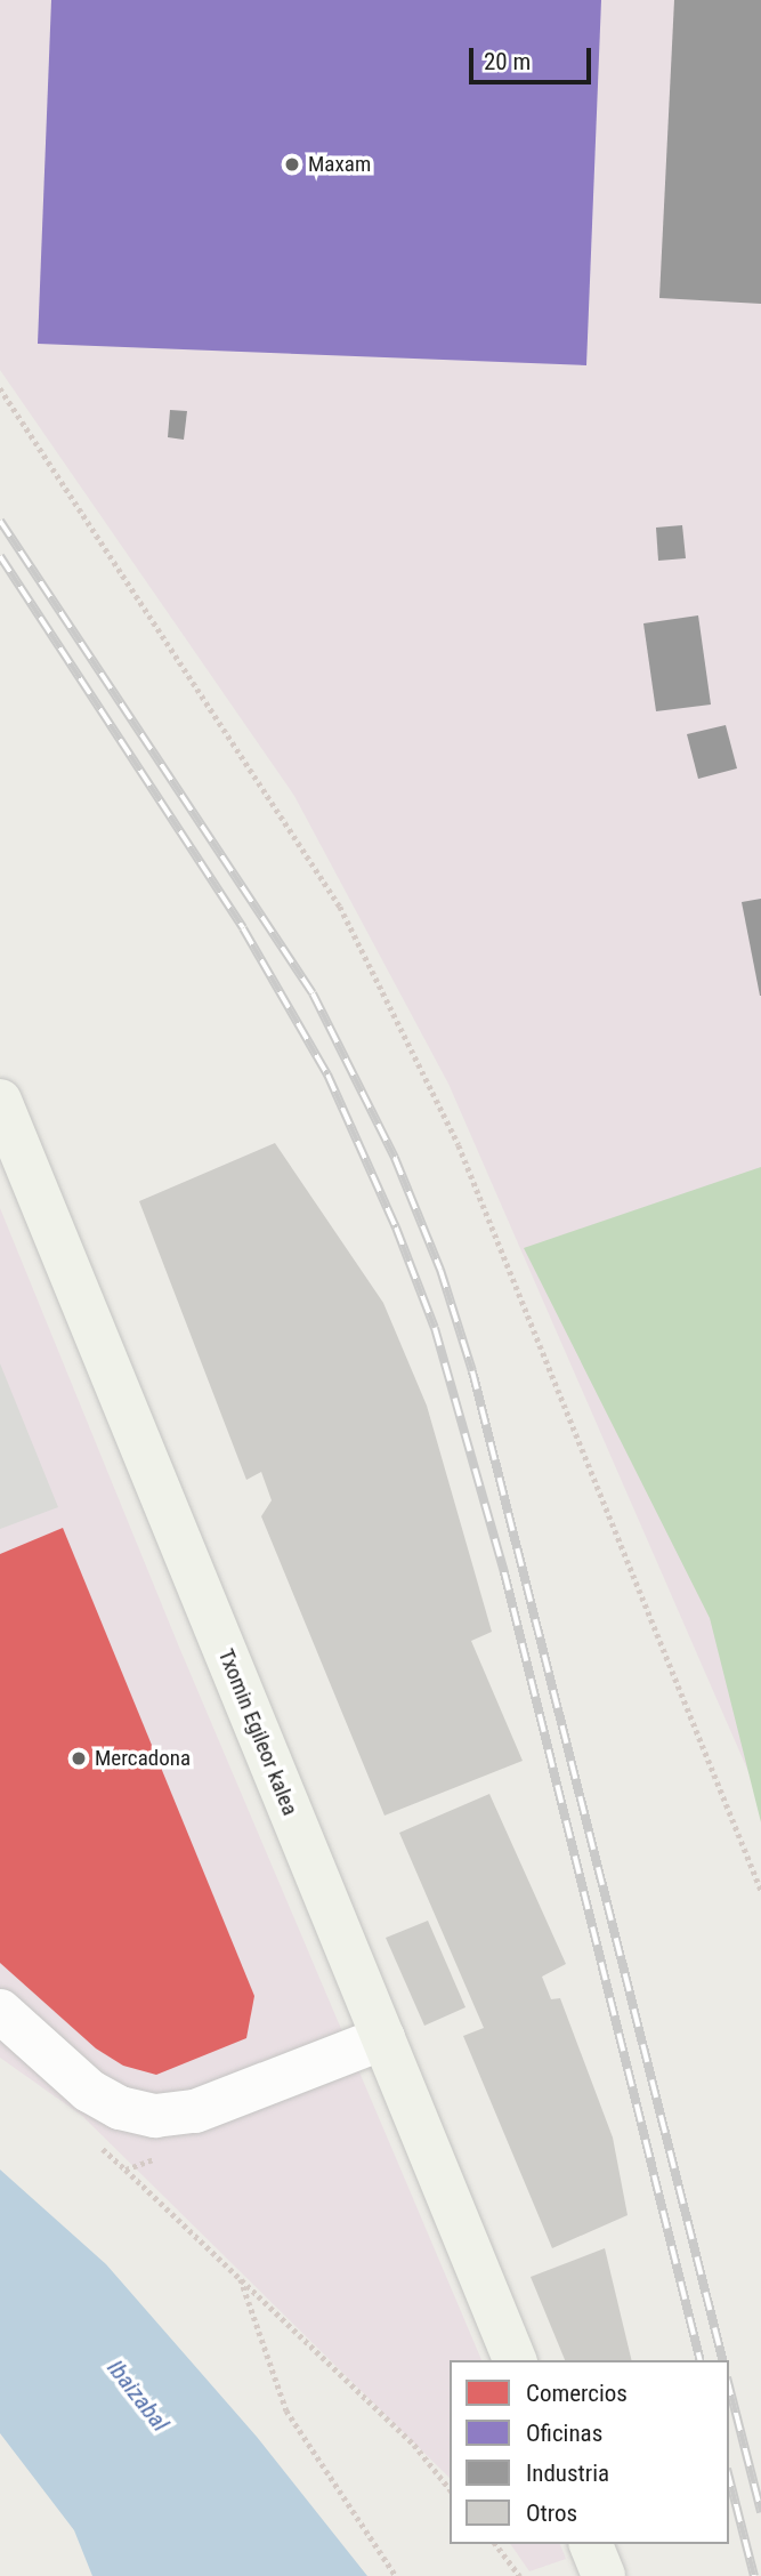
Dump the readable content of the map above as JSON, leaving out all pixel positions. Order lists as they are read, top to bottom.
{
  "streets": {
    "street": ["Txomin Egileor kalea"]
  },
  "water": ["Ibaizabal"],
  "places": ["Maxam", "Mercadona"],
  "legend": [
    "Comercios",
    "Oficinas",
    "Industria",
    "Otros"
  ],
  "scale_bar": "20 m"
}
